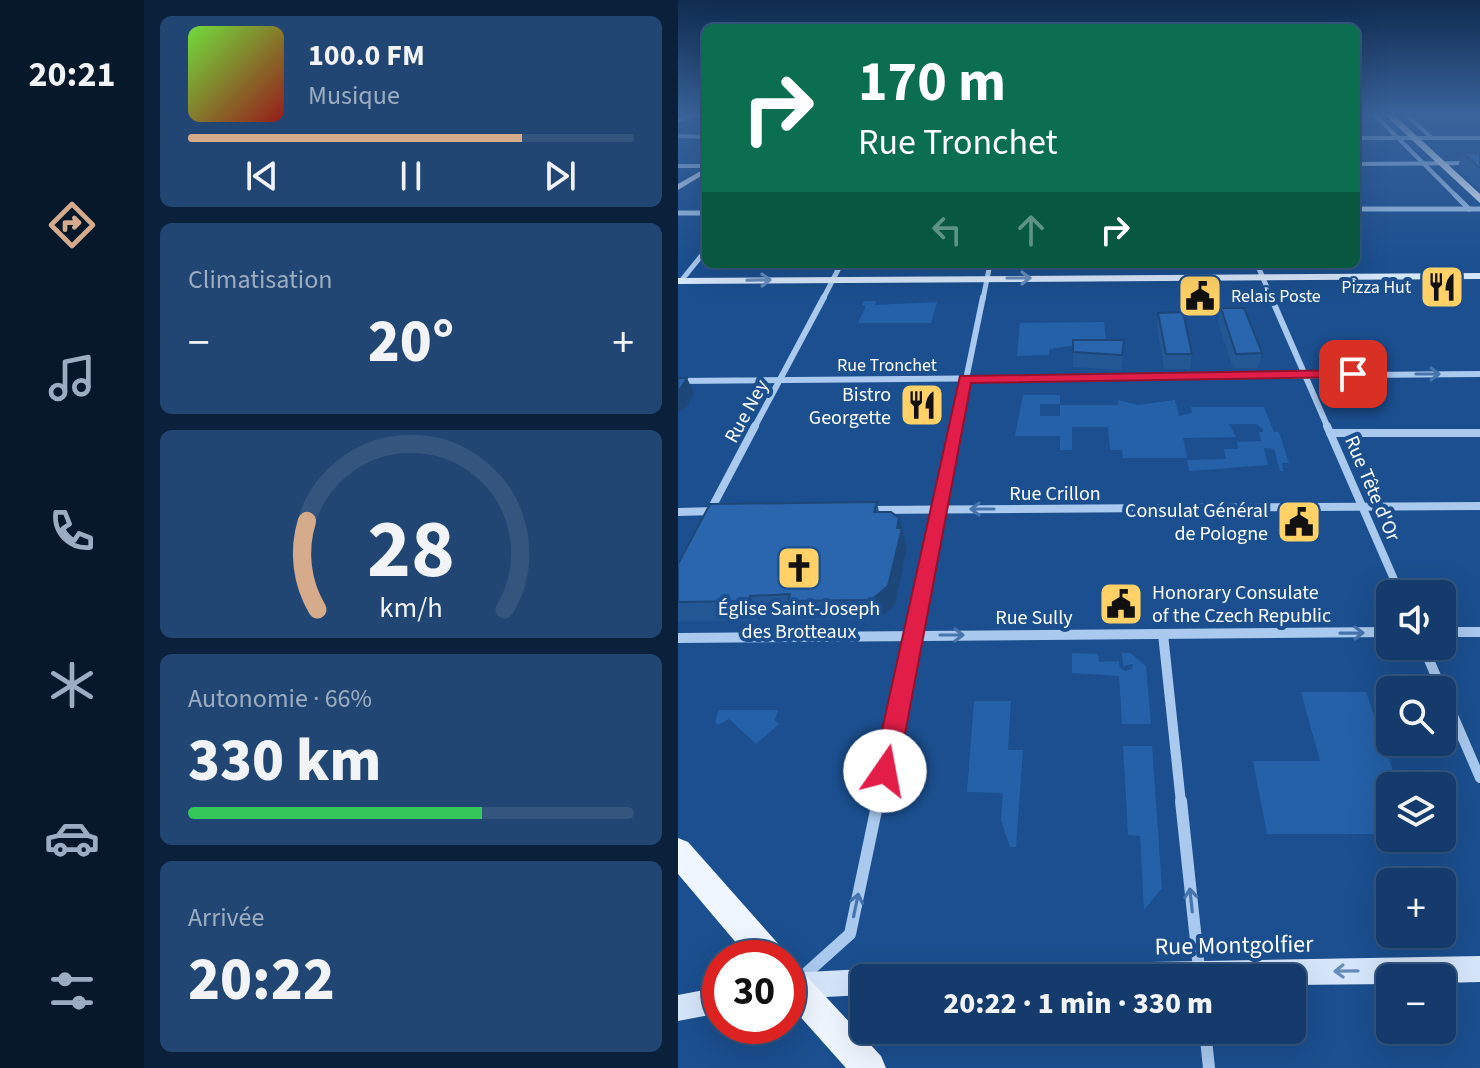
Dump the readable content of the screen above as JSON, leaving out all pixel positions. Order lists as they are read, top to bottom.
{
  "streets": {
    "main road": ["Rue Montgolfier"],
    "street": [
      "Rue Tronchet",
      "Rue Ney",
      "Rue Tête d'Or",
      "Rue Crillon",
      "Rue Sully"
    ]
  },
  "crossings": [
    ["Rue Tronchet", "Rue Ney"],
    ["Rue Tronchet", "Rue Tête d'Or"],
    ["Rue Tête d'Or", "Rue Crillon"]
  ],
  "one_way": ["Rue Crillon", "Rue Sully", "Rue Montgolfier"],
  "places": {
    "restaurant": ["Pizza Hut", "Bistro Georgette"],
    "public building": ["Relais Poste", "Consulat Général de Pologne", "Honorary Consulate of the Czech Republic"],
    "church": ["Église Saint-Joseph des Brotteaux"]
  },
  "page": {
    "tabs": "20:21",
    "turn": ["170 m", "Rue Tronchet"],
    "song": ["100.0 FM", "Musique"],
    "tile": [
      "Climatisation",
      ["Autonomie · 66%", "330 km"],
      ["Arrivée", "20:22"]
    ],
    "heat": ["−", "20°", "+"],
    "map_buttons": ["+", "−"],
    "limit": "30",
    "trip": "20:22 · 1 min · 330 m",
    "gauge": ["28", "km/h"]
  }
}
